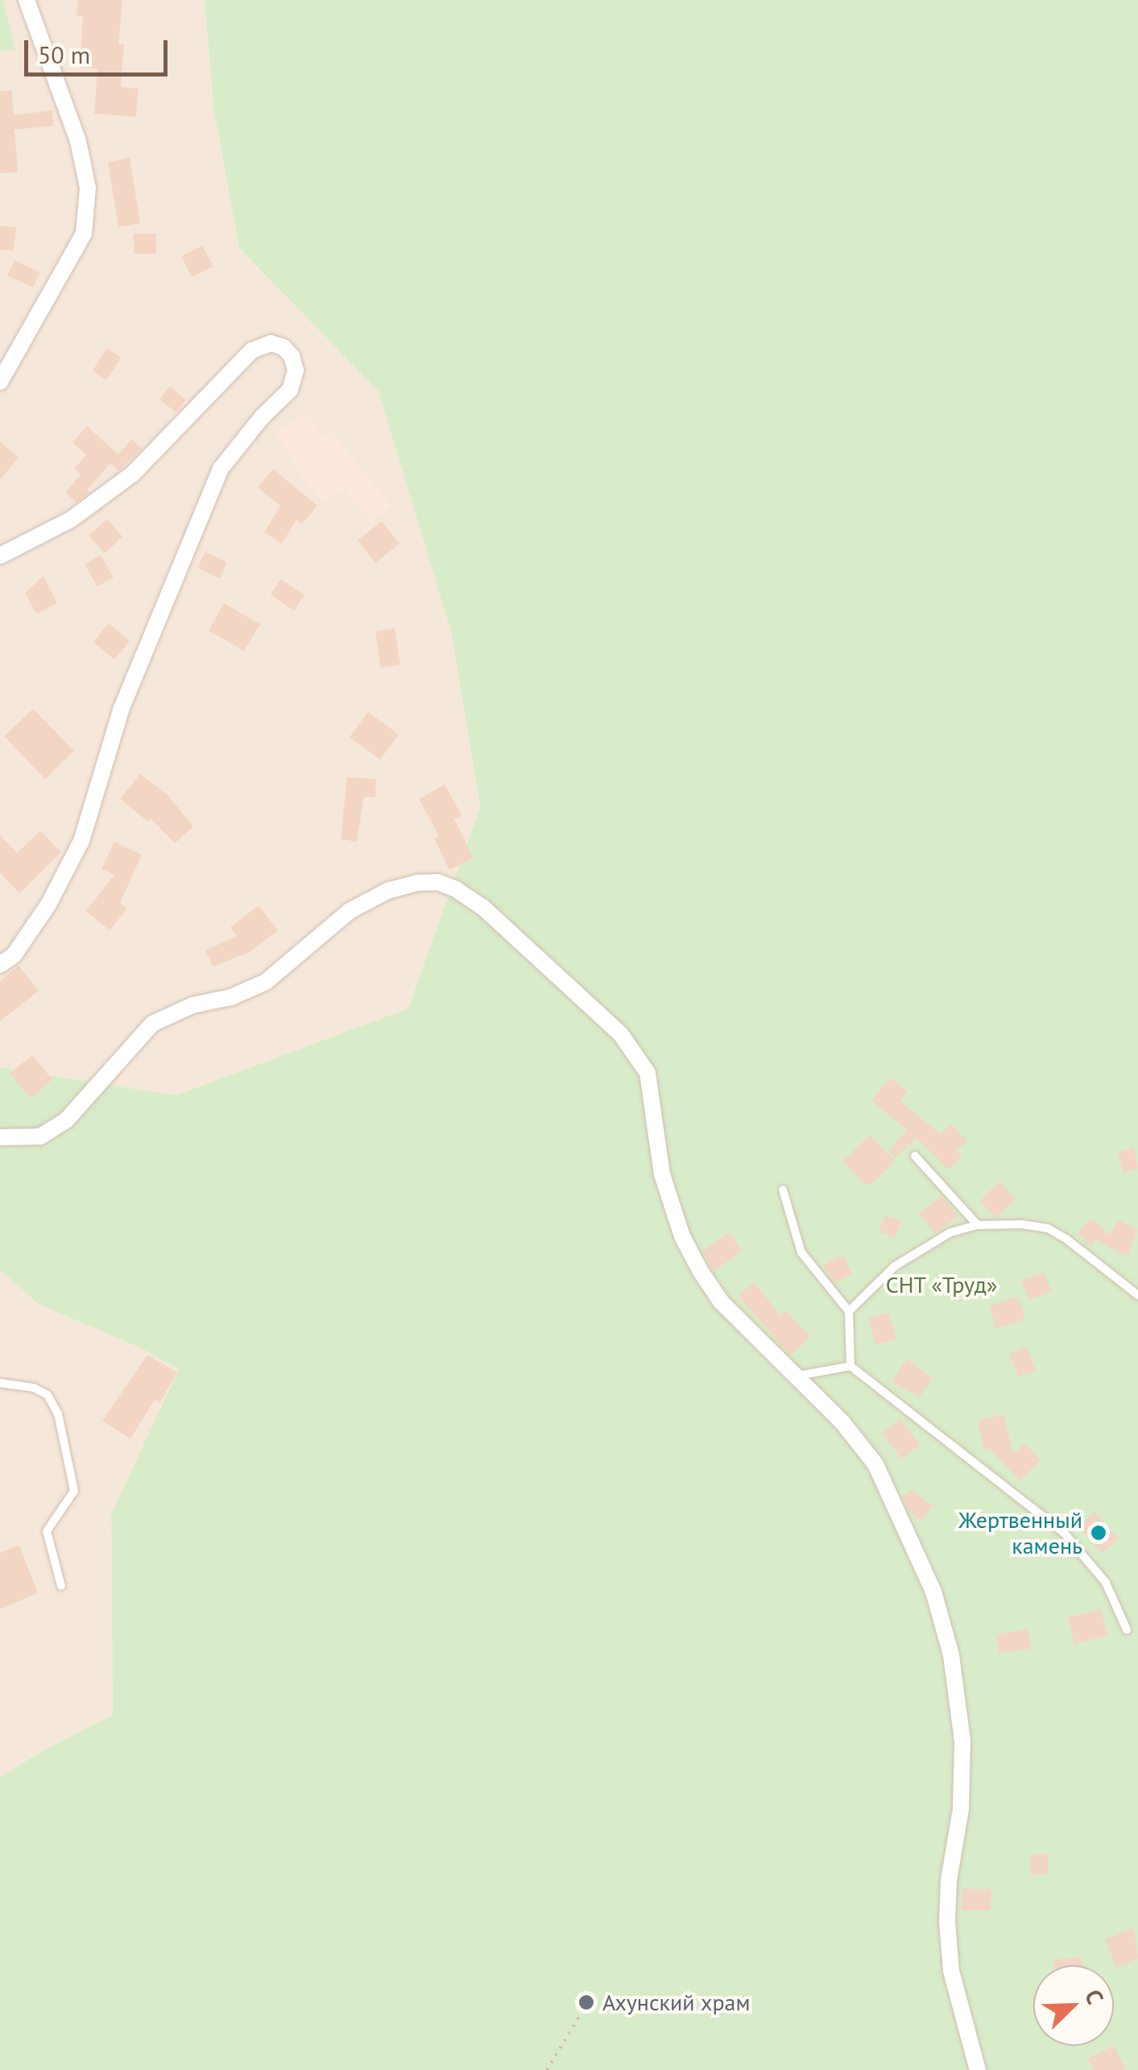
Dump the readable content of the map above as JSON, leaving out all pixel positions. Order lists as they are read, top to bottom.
{
  "parks": ["СНТ «Труд»"],
  "places": ["Жертвенный камень", "Ахунский храм"],
  "scale_bar": "50 m",
  "north": "top right"
}
